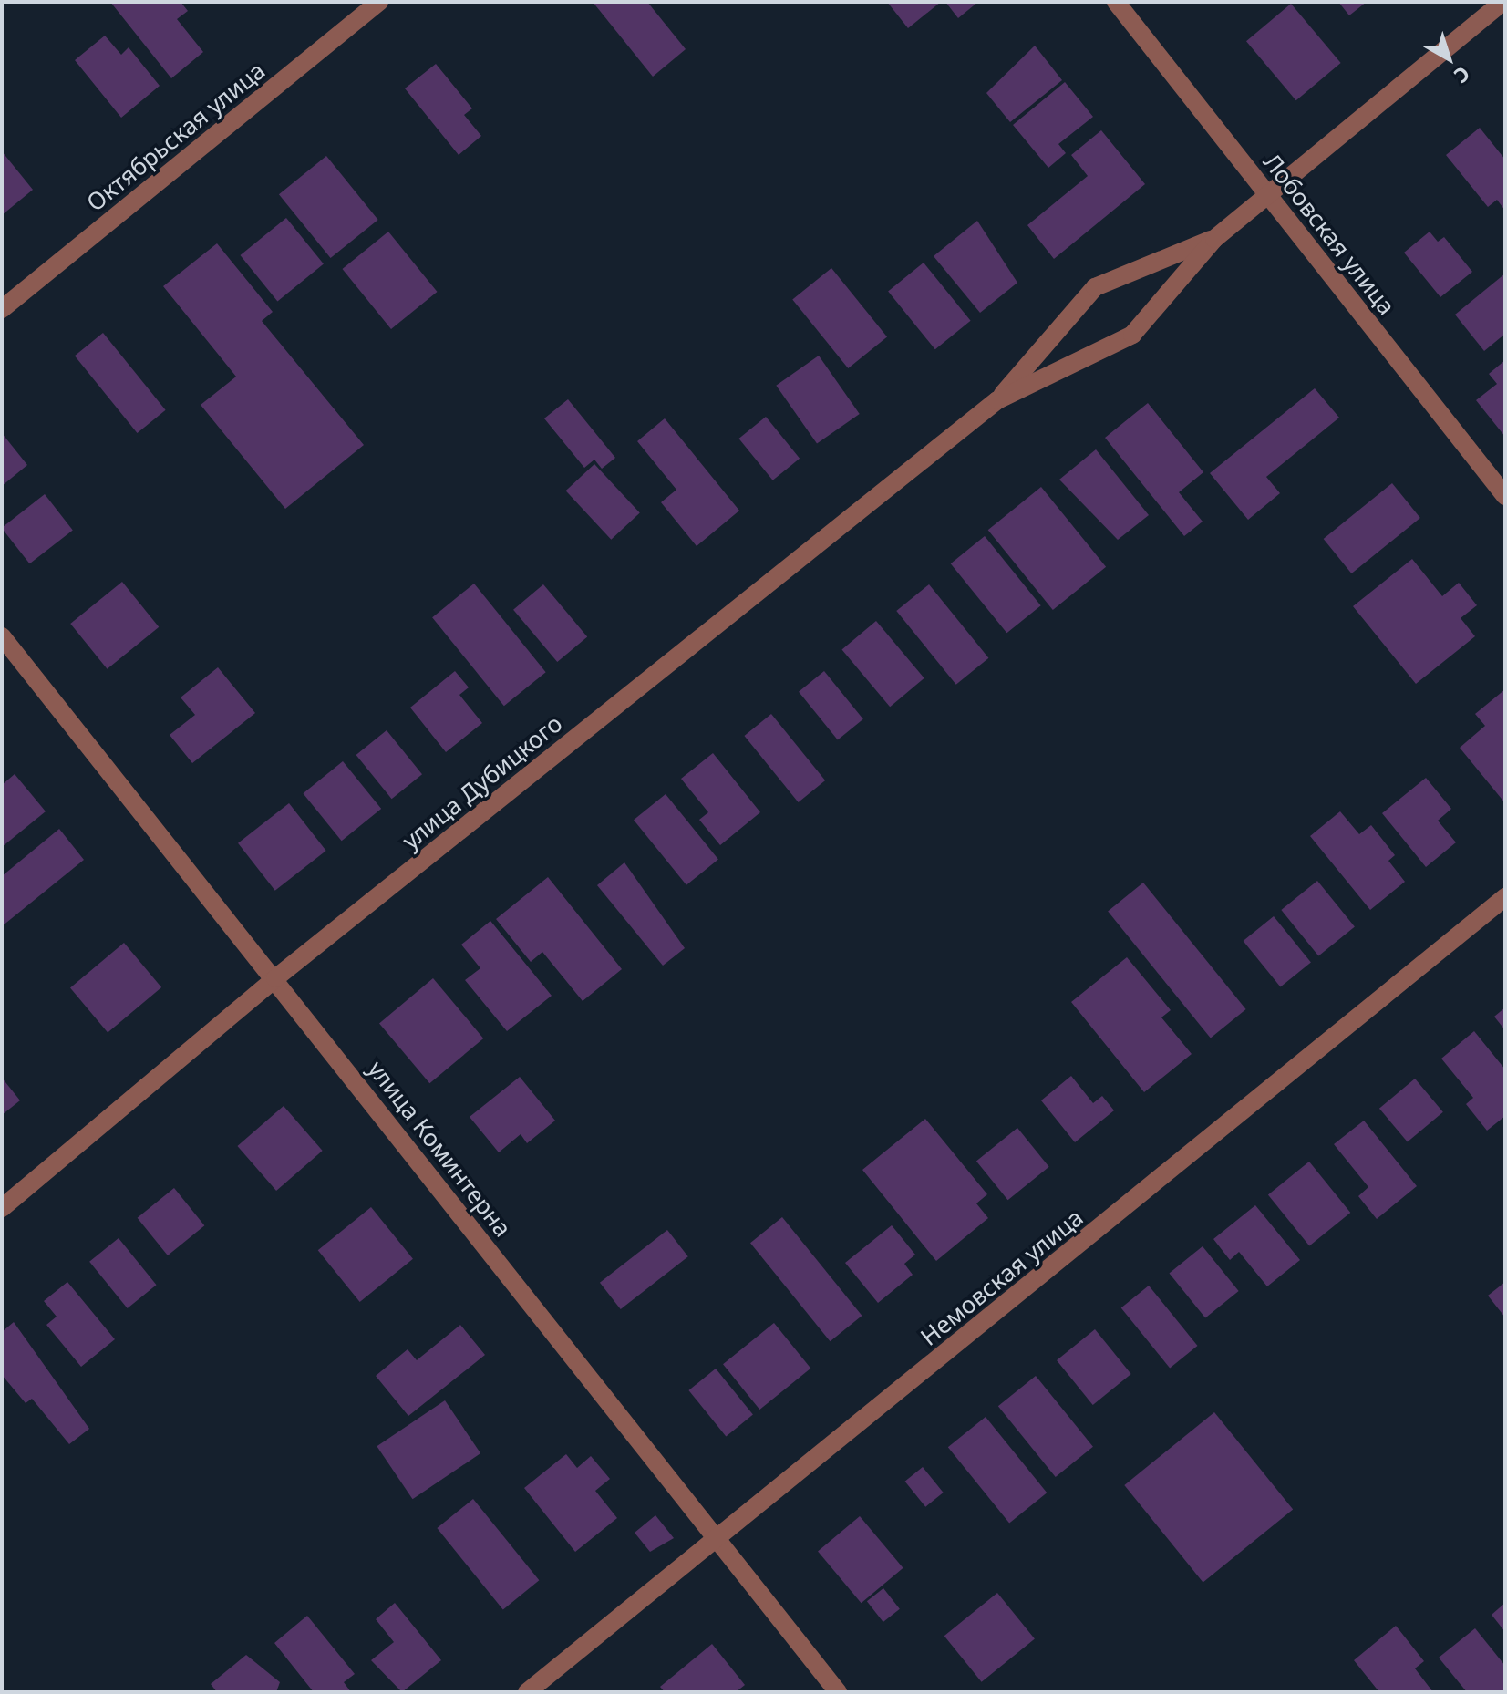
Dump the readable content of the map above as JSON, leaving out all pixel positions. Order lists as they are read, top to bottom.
{
  "streets": {
    "street": [
      "Октябрьская улица",
      "Лобовская улица",
      "улица Дубицкого",
      "улица Коминтерна",
      "Немовская улица"
    ]
  },
  "crossings": [
    ["Лобовская улица", "улица Дубицкого"],
    ["улица Дубицкого", "улица Коминтерна"],
    ["улица Коминтерна", "Немовская улица"]
  ],
  "north": "bottom right"
}
